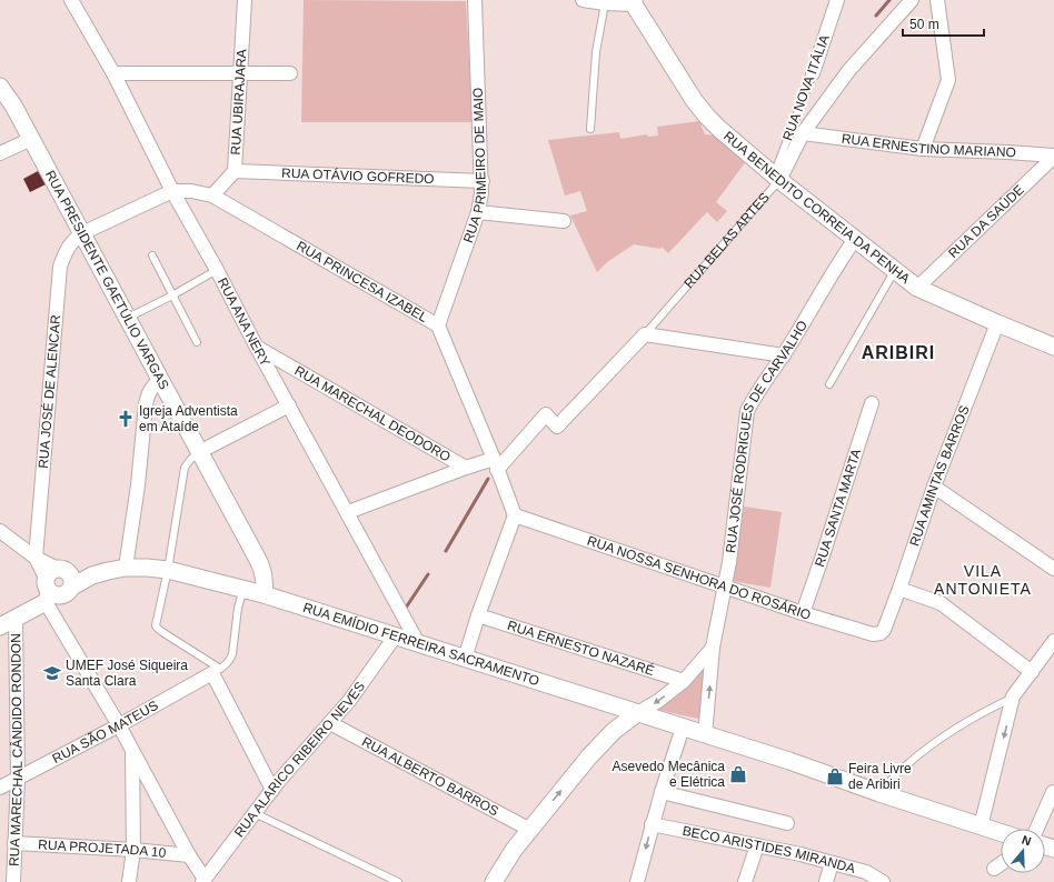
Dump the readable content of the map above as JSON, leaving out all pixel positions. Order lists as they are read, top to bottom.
{
  "streets": {
    "street": [
      "RUA NOVA ITÁLIA",
      "RUA UBIRAJARA",
      "RUA ERNESTINO MARIANO",
      "RUA PRIMEIRO DE MAIO",
      "RUA OTÁVIO GOFREDO",
      "RUA BENEDITO CORREIA DA PENHA",
      "RUA DA SAÚDE",
      "RUA BELAS ARTES",
      "RUA PRESIDENTE GAETÚLIO VARGAS",
      "RUA PRINCESA IZABEL",
      "RUA ANA NERY",
      "RUA JOSÉ DE ALENCAR",
      "RUA MARECHAL DEODORO",
      "RUA JOSÉ RODRIGUES DE CARVALHO",
      "RUA AMINTAS BARROS",
      "RUA SANTA MARTA",
      "RUA NOSSA SENHORA DO ROSÁRIO",
      "RUA EMÍDIO FERREIRA SACRAMENTO",
      "RUA ERNESTO NAZARÉ",
      "RUA SÃO MATEUS",
      "RUA MARECHAL CÂNDIDO RONDON",
      "RUA ALARICO RIBEIRO NEVES",
      "RUA ALBERTO BARROS",
      "RUA PROJETADA 10",
      "BECO ARISTIDES MIRANDA"
    ]
  },
  "crossings": [
    ["RUA NOVA ITÁLIA", "RUA BENEDITO CORREIA DA PENHA"],
    ["RUA NOVA ITÁLIA", "RUA BELAS ARTES"],
    ["RUA UBIRAJARA", "RUA OTÁVIO GOFREDO"],
    ["RUA UBIRAJARA", "RUA PRINCESA IZABEL"],
    ["RUA ERNESTINO MARIANO", "RUA DA SAÚDE"],
    ["RUA ERNESTINO MARIANO", "RUA BELAS ARTES"],
    ["RUA PRIMEIRO DE MAIO", "RUA OTÁVIO GOFREDO"],
    ["RUA PRIMEIRO DE MAIO", "RUA PRINCESA IZABEL"],
    ["RUA BENEDITO CORREIA DA PENHA", "RUA DA SAÚDE"],
    ["RUA BENEDITO CORREIA DA PENHA", "RUA BELAS ARTES"],
    ["RUA BENEDITO CORREIA DA PENHA", "RUA JOSÉ RODRIGUES DE CARVALHO"],
    ["RUA BENEDITO CORREIA DA PENHA", "RUA AMINTAS BARROS"],
    ["RUA BELAS ARTES", "RUA PRINCESA IZABEL"],
    ["RUA PRESIDENTE GAETÚLIO VARGAS", "RUA JOSÉ DE ALENCAR"],
    ["RUA PRESIDENTE GAETÚLIO VARGAS", "RUA EMÍDIO FERREIRA SACRAMENTO"],
    ["RUA PRINCESA IZABEL", "RUA ANA NERY"],
    ["RUA PRINCESA IZABEL", "RUA NOSSA SENHORA DO ROSÁRIO"],
    ["RUA ANA NERY", "RUA MARECHAL DEODORO"],
    ["RUA ANA NERY", "RUA EMÍDIO FERREIRA SACRAMENTO"],
    ["RUA JOSÉ RODRIGUES DE CARVALHO", "RUA NOSSA SENHORA DO ROSÁRIO"],
    ["RUA JOSÉ RODRIGUES DE CARVALHO", "RUA EMÍDIO FERREIRA SACRAMENTO"],
    ["RUA JOSÉ RODRIGUES DE CARVALHO", "RUA ERNESTO NAZARÉ"],
    ["RUA AMINTAS BARROS", "RUA NOSSA SENHORA DO ROSÁRIO"],
    ["RUA SANTA MARTA", "RUA NOSSA SENHORA DO ROSÁRIO"],
    ["RUA EMÍDIO FERREIRA SACRAMENTO", "RUA ALARICO RIBEIRO NEVES"],
    ["RUA SÃO MATEUS", "RUA MARECHAL CÂNDIDO RONDON"],
    ["RUA MARECHAL CÂNDIDO RONDON", "RUA PROJETADA 10"],
    ["RUA ALARICO RIBEIRO NEVES", "RUA ALBERTO BARROS"]
  ],
  "districts": ["ARIBIRI", "VILA ANTONIETA"],
  "places": {
    "church": ["Igreja Adventista em Ataíde"],
    "school or university": ["UMEF José Siqueira Santa Clara"],
    "shop": ["Asevedo Mecânica e Elétrica", "Feira Livre de Aribiri"]
  },
  "scale_bar": "50 m",
  "north": "top"
}
